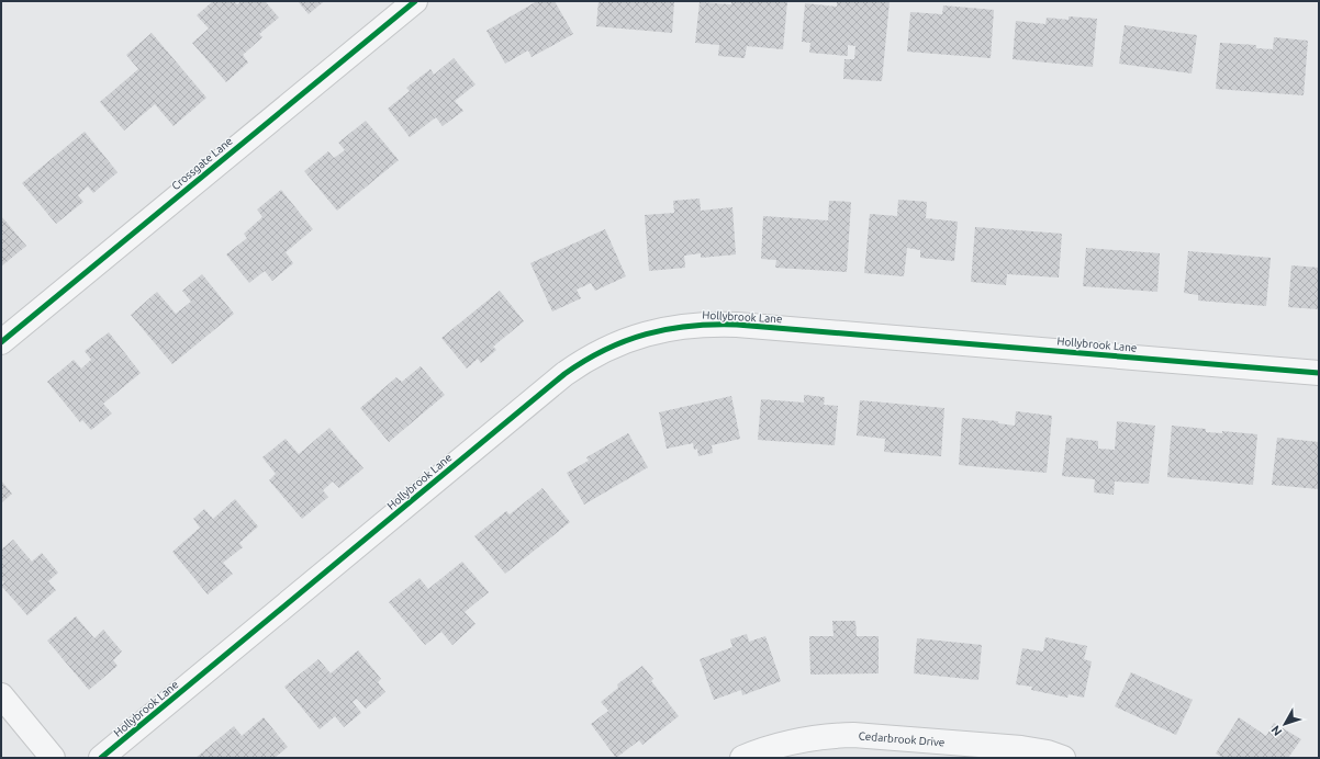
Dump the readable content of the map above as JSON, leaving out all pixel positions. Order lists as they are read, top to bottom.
{
  "streets": {
    "street": ["Crossgate Lane", "Hollybrook Lane", "Cedarbrook Drive"]
  },
  "north": "bottom left"
}
